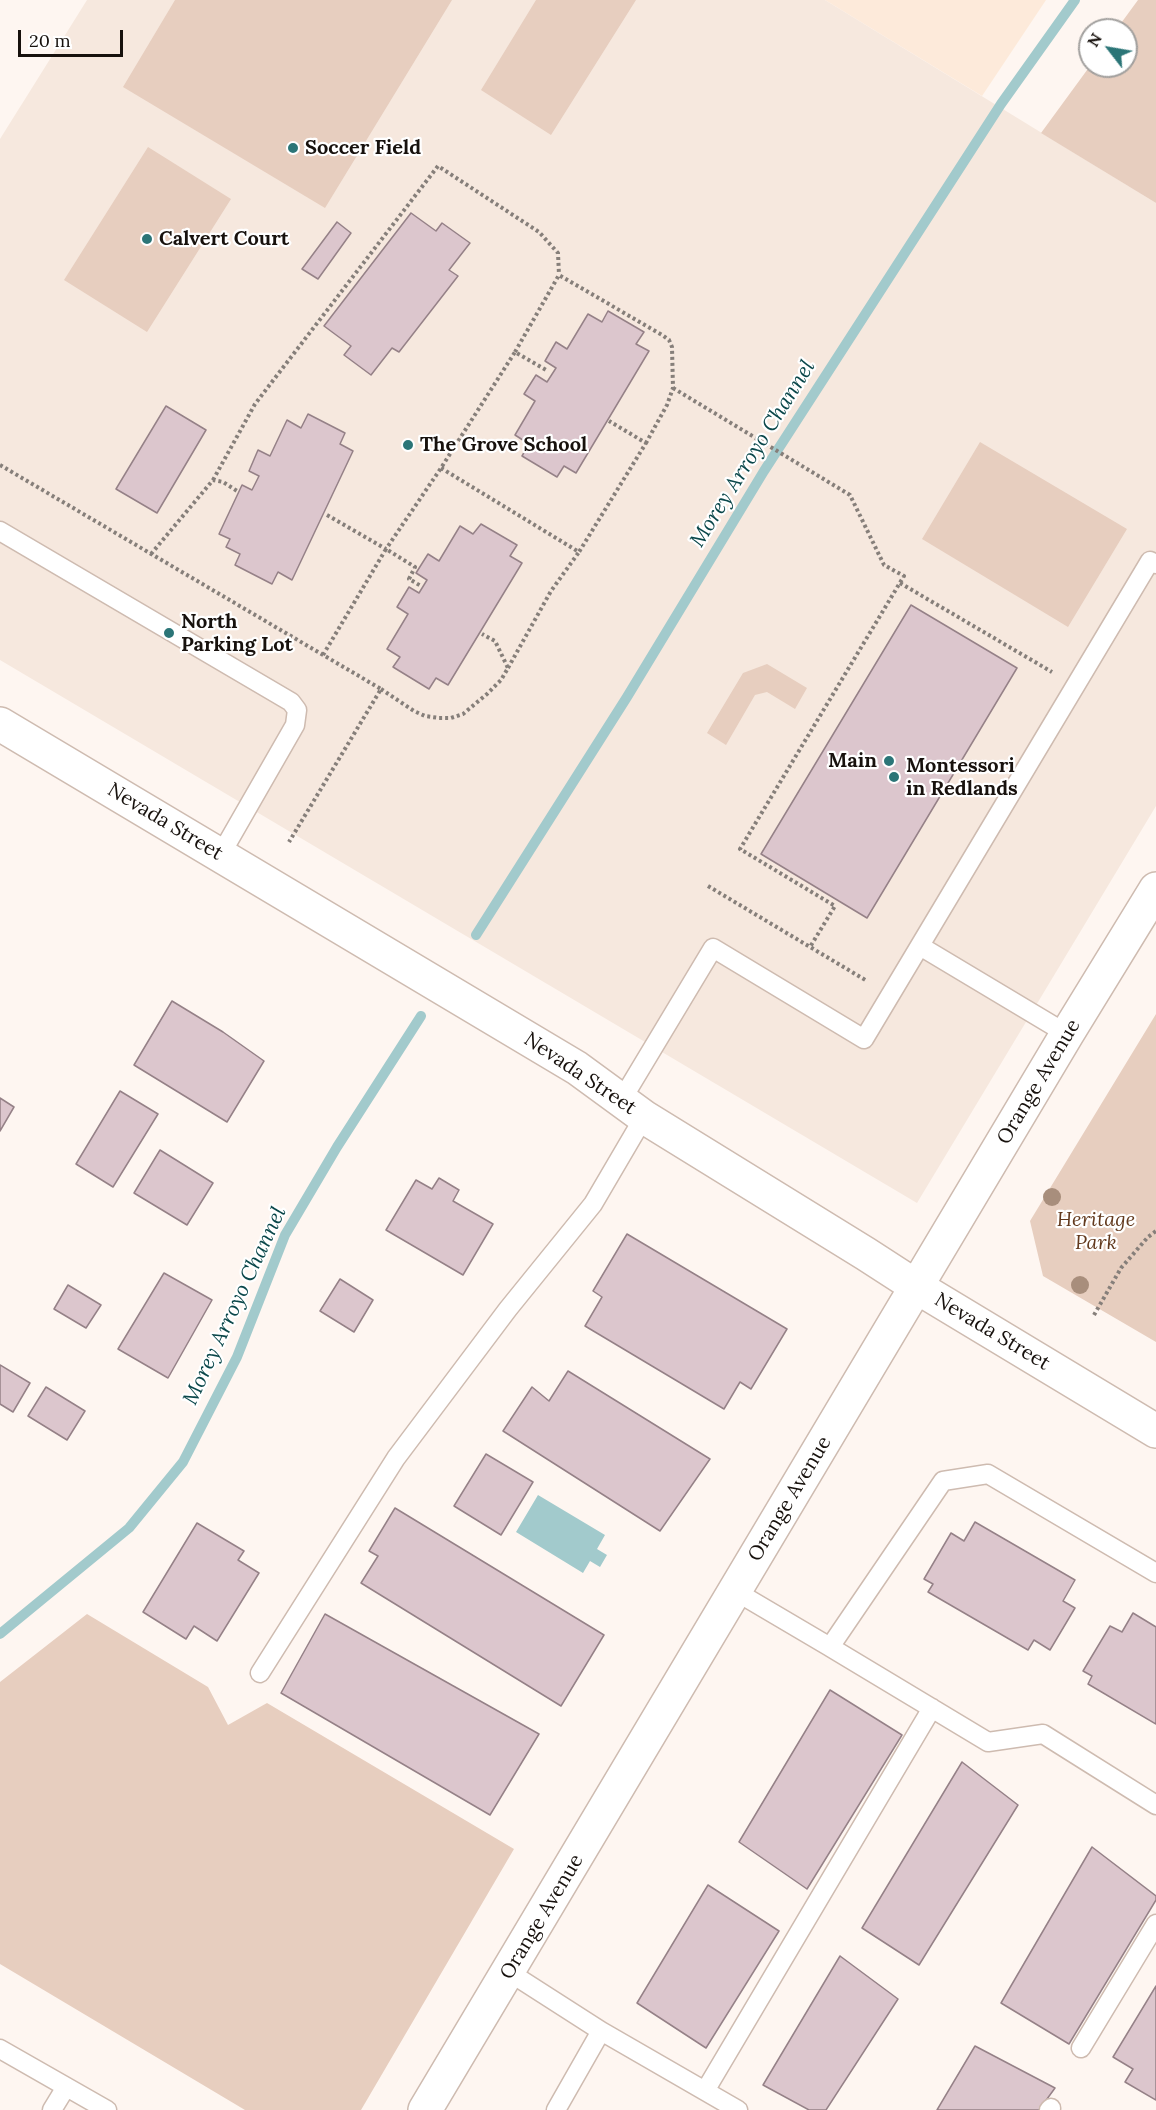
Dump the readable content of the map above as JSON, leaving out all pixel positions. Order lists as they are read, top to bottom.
{
  "streets": {
    "street": ["Nevada Street", "Orange Avenue"]
  },
  "crossings": [
    ["Nevada Street", "Orange Avenue"]
  ],
  "water": ["Morey Arroyo Channel"],
  "parks": ["Heritage Park"],
  "places": [
    "Soccer Field",
    "Calvert Court",
    "The Grove School",
    "North Parking Lot",
    "Main",
    "Montessori in Redlands"
  ],
  "scale_bar": "20 m",
  "north": "top left"
}
